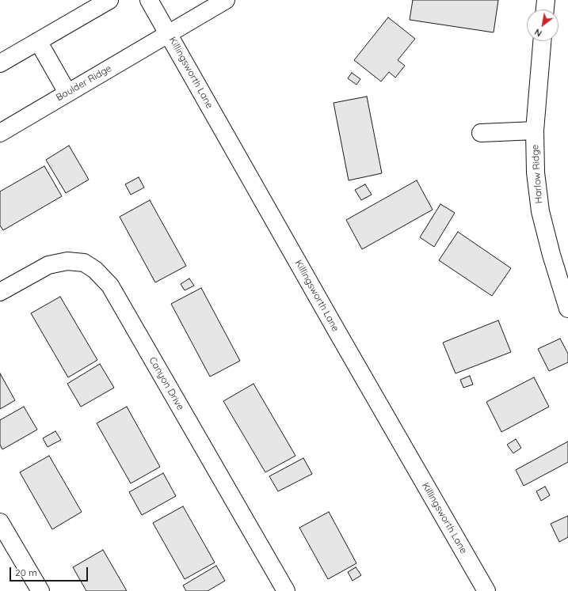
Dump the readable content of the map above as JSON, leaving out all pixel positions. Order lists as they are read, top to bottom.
{
  "streets": {
    "street": [
      "Killingsworth Lane",
      "Boulder Ridge",
      "Harlow Ridge",
      "Canyon Drive"
    ]
  },
  "crossings": [
    ["Killingsworth Lane", "Boulder Ridge"]
  ],
  "scale_bar": "20 m",
  "north": "bottom left"
}
